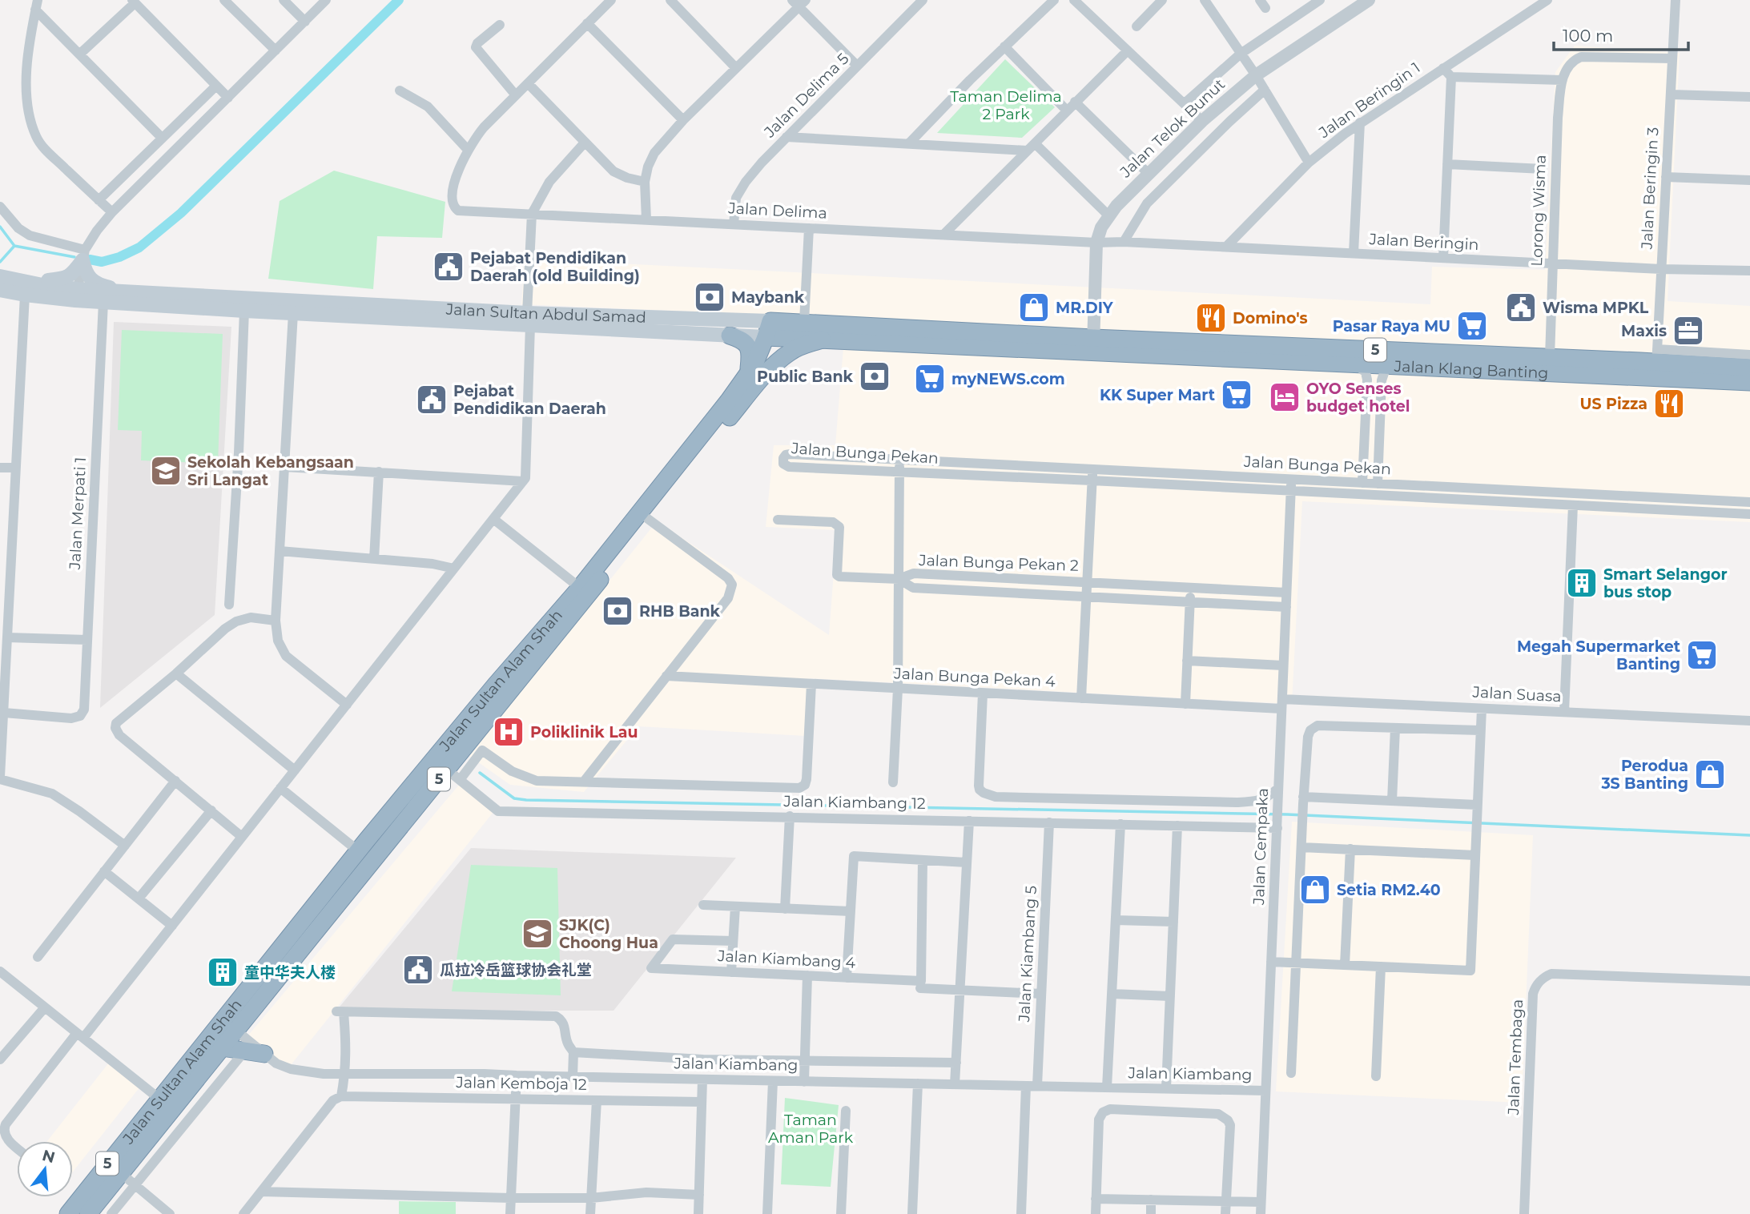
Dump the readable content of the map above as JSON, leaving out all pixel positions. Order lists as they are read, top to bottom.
{
  "streets": {
    "highway": [
      "Jalan Sultan Abdul Samad",
      "5",
      "Jalan Klang Banting",
      "Jalan Sultan Alam Shah"
    ],
    "street": [
      "Jalan Delima 5",
      "Jalan Beringin 1",
      "Jalan Telok Bunut",
      "Jalan Beringin 3",
      "Jalan Delima",
      "Lorong Wisma",
      "Jalan Beringin",
      "Jalan Bunga Pekan",
      "Jalan Merpati 1",
      "Jalan Bunga Pekan 2",
      "Jalan Bunga Pekan 4",
      "Jalan Suasa",
      "Jalan Kiambang 12",
      "Jalan Cempaka",
      "Jalan Kiambang 5",
      "Jalan Kiambang 4",
      "Jalan Tembaga",
      "Jalan Kiambang",
      "Jalan Kemboja 12"
    ]
  },
  "crossings": [
    ["Jalan Delima 5", "Jalan Delima"],
    ["Jalan Beringin 1", "Jalan Beringin"],
    ["Jalan Telok Bunut", "Jalan Delima"],
    ["Jalan Telok Bunut", "Jalan Beringin"],
    ["Jalan Telok Bunut", "Jalan Sultan Abdul Samad"],
    ["Jalan Telok Bunut", "Jalan Klang Banting"],
    ["Jalan Beringin 3", "Lorong Wisma"],
    ["Jalan Beringin 3", "Jalan Beringin"],
    ["Jalan Beringin 3", "Jalan Klang Banting"],
    ["Jalan Delima", "Jalan Beringin"],
    ["Lorong Wisma", "Jalan Beringin"],
    ["Lorong Wisma", "Jalan Klang Banting"],
    ["Jalan Sultan Abdul Samad", "5"],
    ["Jalan Sultan Abdul Samad", "Jalan Klang Banting"],
    ["Jalan Sultan Abdul Samad", "Jalan Merpati 1"],
    ["Jalan Sultan Abdul Samad", "Jalan Sultan Alam Shah"],
    ["5", "Jalan Sultan Alam Shah"],
    ["Jalan Bunga Pekan", "Jalan Cempaka"],
    ["Jalan Bunga Pekan 2", "Jalan Cempaka"],
    ["Jalan Bunga Pekan 4", "Jalan Suasa"],
    ["Jalan Bunga Pekan 4", "Jalan Cempaka"],
    ["Jalan Sultan Alam Shah", "Jalan Kiambang 12"],
    ["Jalan Sultan Alam Shah", "Jalan Kiambang"],
    ["Jalan Suasa", "Jalan Cempaka"],
    ["Jalan Kiambang 12", "Jalan Cempaka"],
    ["Jalan Kiambang 12", "Jalan Kiambang 5"],
    ["Jalan Cempaka", "Jalan Kiambang"],
    ["Jalan Kiambang 5", "Jalan Kiambang 4"],
    ["Jalan Kiambang 5", "Jalan Kiambang"]
  ],
  "parks": ["Taman Delima 2 Park", "Taman Aman Park"],
  "places": {
    "public building": [
      "Pejabat Pendidikan Daerah (old Building)",
      "Wisma MPKL",
      "Pejabat Pendidikan Daerah",
      "瓜拉冷岳篮球协会礼堂"
    ],
    "bank": ["Maybank", "Public Bank", "RHB Bank"],
    "shop": ["MR.DIY", "Perodua 3S Banting", "Setia RM2.40"],
    "restaurant": ["Domino's", "US Pizza"],
    "supermarket": [
      "Pasar Raya MU",
      "myNEWS.com",
      "KK Super Mart",
      "Megah Supermarket Banting"
    ],
    "office": ["Maxis"],
    "hotel": ["OYO Senses budget hotel"],
    "school or university": ["Sekolah Kebangsaan Sri Langat", "SJK(C) Choong Hua"],
    "building": ["Smart Selangor bus stop", "童中华夫人楼"],
    "hospital": ["Poliklinik Lau"]
  },
  "scale_bar": "100 m",
  "north": "top"
}
